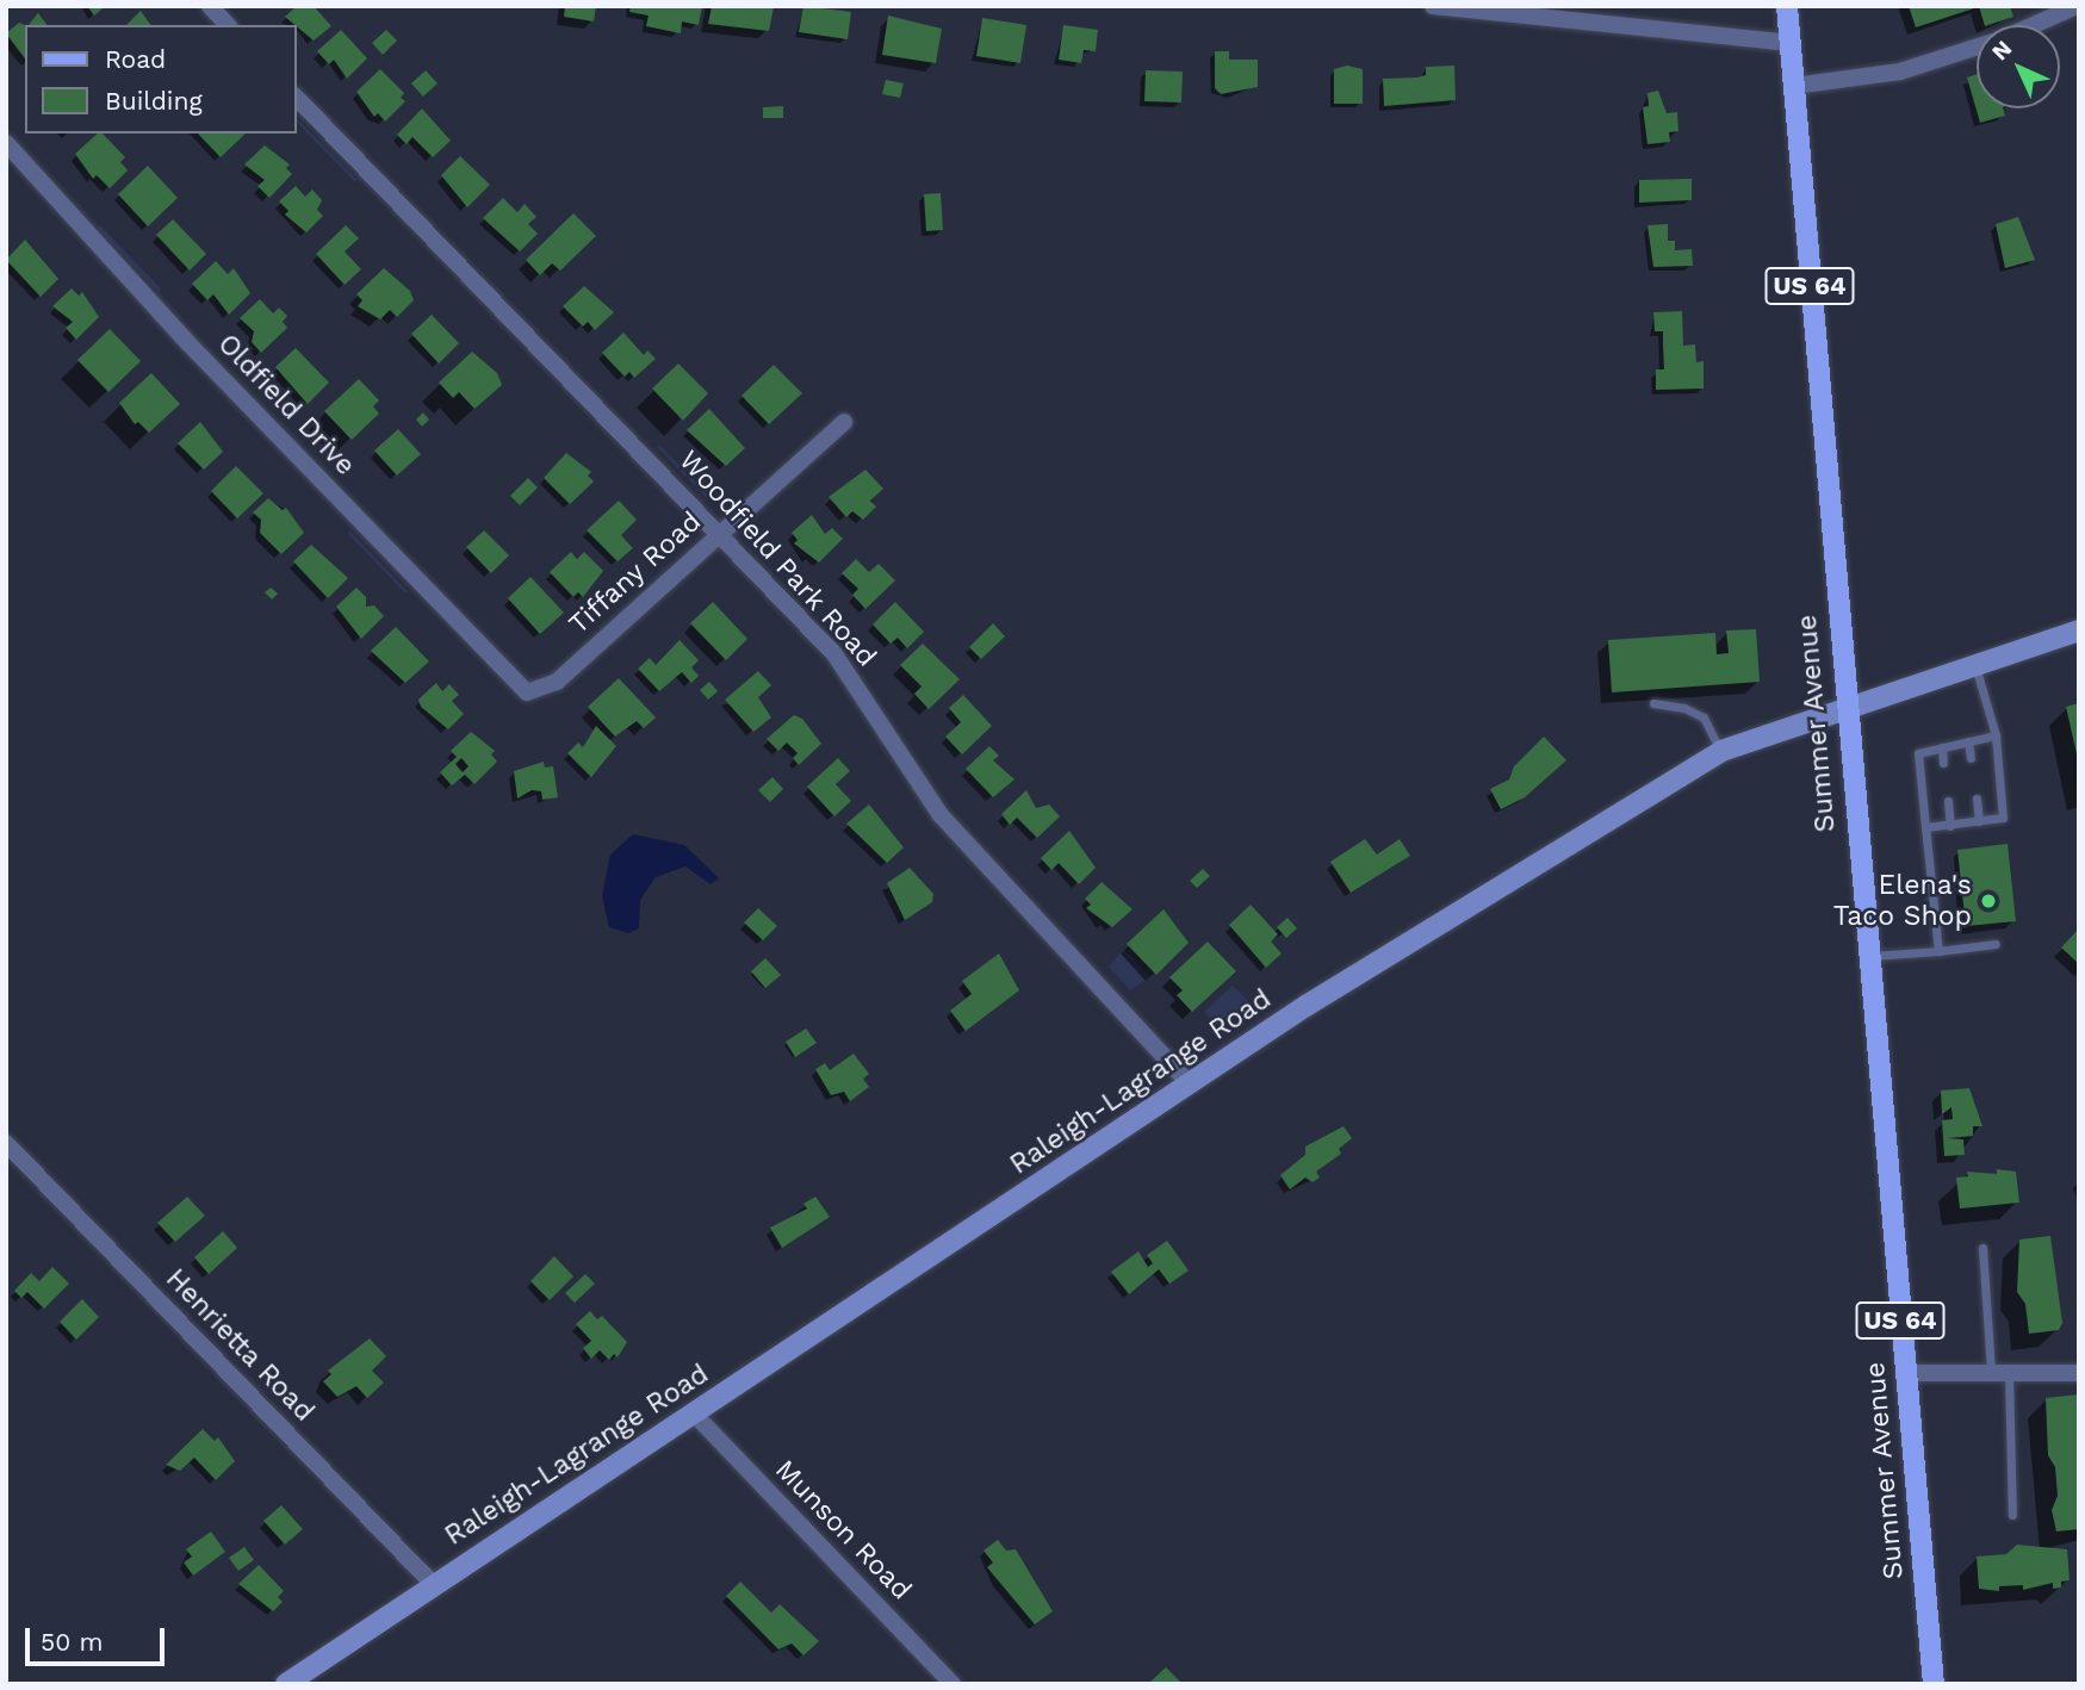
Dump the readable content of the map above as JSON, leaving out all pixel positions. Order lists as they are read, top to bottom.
{
  "streets": {
    "main road": ["US 64", "Summer Avenue", "Raleigh-Lagrange Road"],
    "street": [
      "Oldfield Drive",
      "Woodfield Park Road",
      "Tiffany Road",
      "Henrietta Road",
      "Munson Road"
    ]
  },
  "crossings": [
    ["Oldfield Drive", "Tiffany Road"],
    ["Woodfield Park Road", "Tiffany Road"],
    ["Woodfield Park Road", "Raleigh-Lagrange Road"],
    ["Summer Avenue", "Raleigh-Lagrange Road"],
    ["Raleigh-Lagrange Road", "Henrietta Road"],
    ["Raleigh-Lagrange Road", "Munson Road"]
  ],
  "places": ["Elena's Taco Shop"],
  "legend": ["Road", "Building"],
  "scale_bar": "50 m",
  "north": "top left"
}
